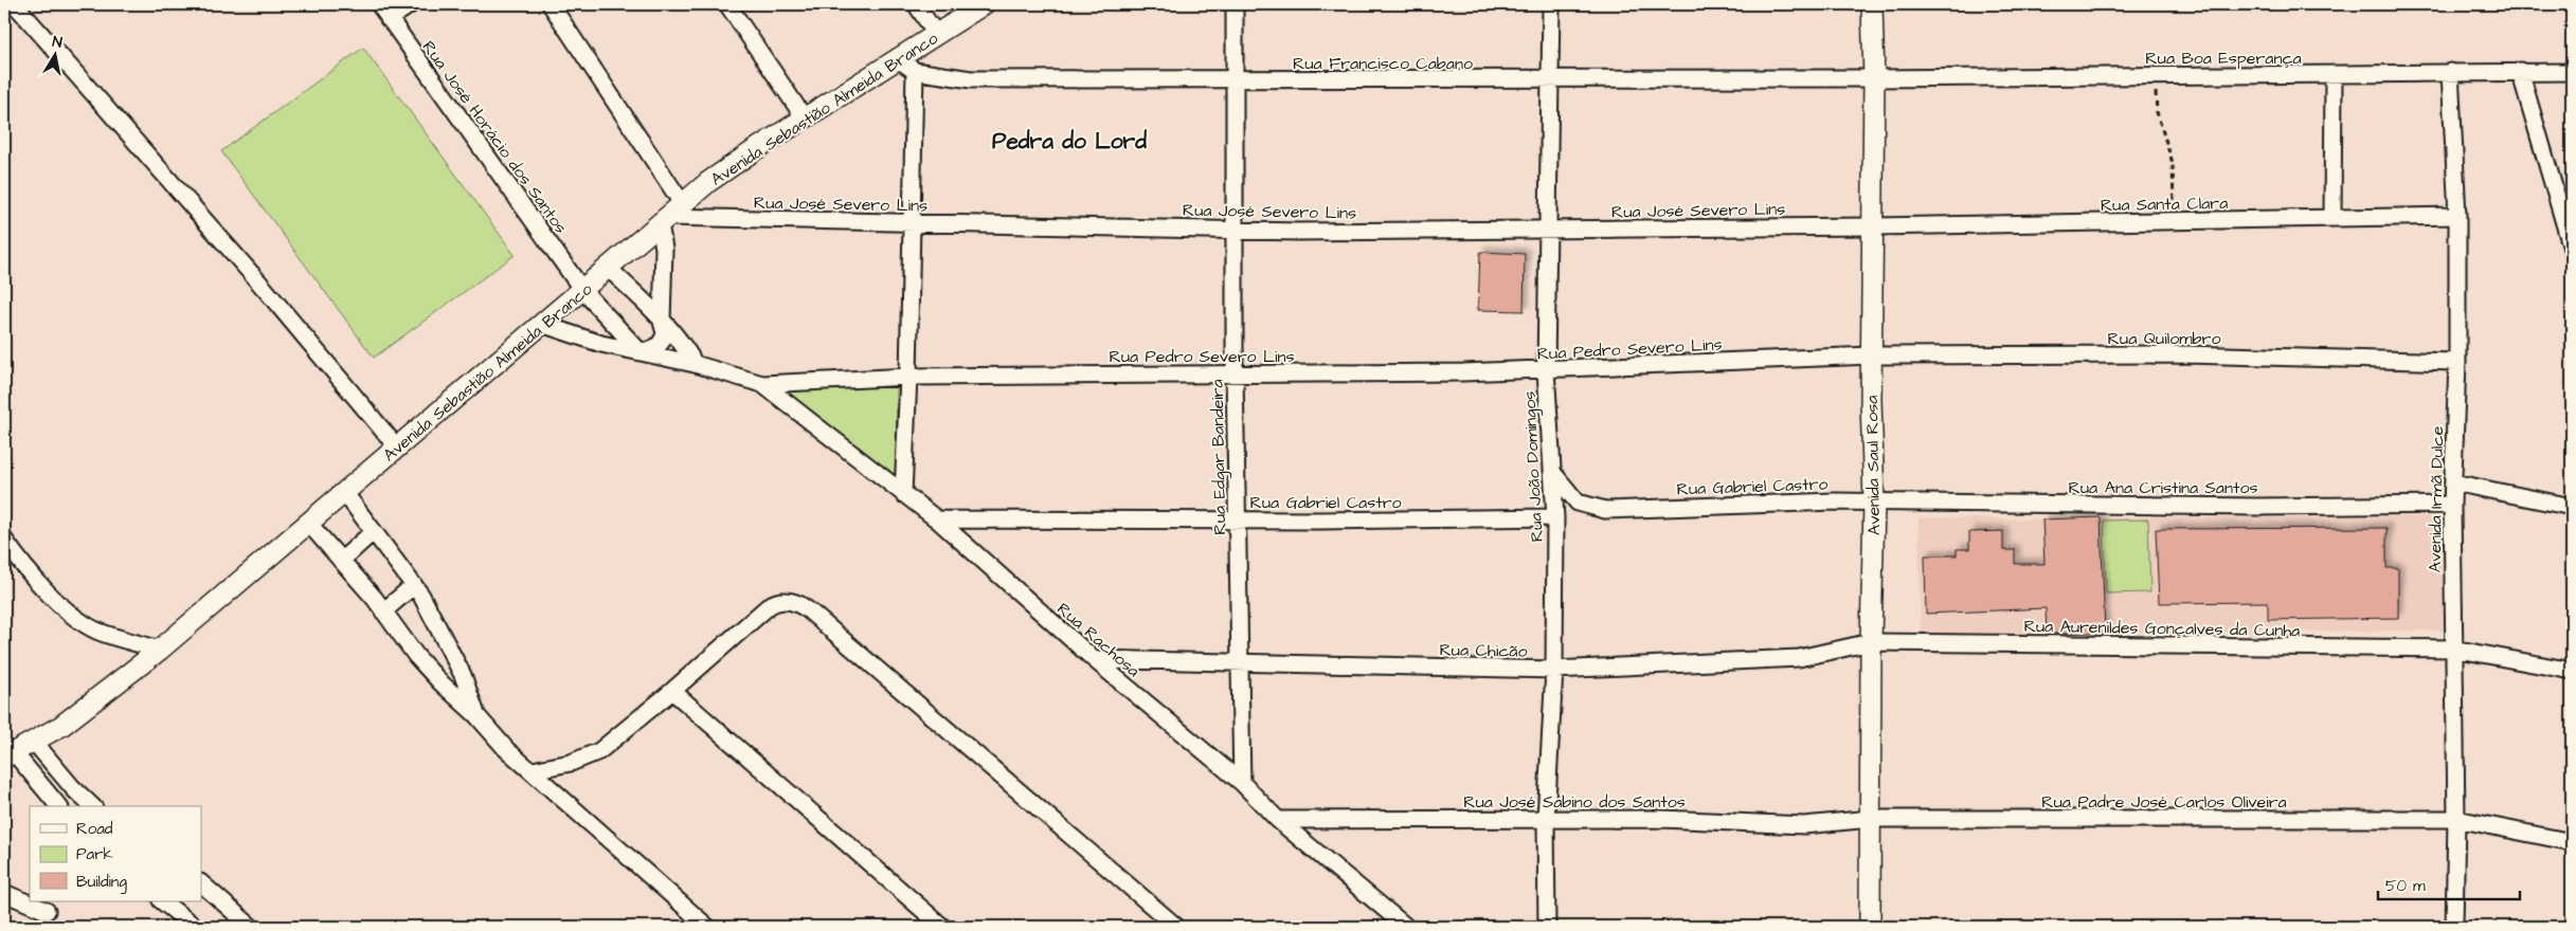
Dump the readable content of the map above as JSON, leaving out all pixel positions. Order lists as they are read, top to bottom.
{
  "streets": {
    "street": [
      "Rua Boa Esperança",
      "Rua Francisco Cabano",
      "Avenida Sebastião Almeida Branco",
      "Rua José Horácio dos Santos",
      "Rua José Severo Lins",
      "Rua Santa Clara",
      "Rua Quilombro",
      "Rua Pedro Severo Lins",
      "Rua Edgar Bandeira",
      "Avenida Saul Rosa",
      "Rua João Domingos",
      "Rua Gabriel Castro",
      "Rua Ana Cristina Santos",
      "Avenida Irmã Dulce",
      "Rua Aurenildes Gonçalves da Cunha",
      "Rua Rachosa",
      "Rua Chicão",
      "Rua José Sabino dos Santos",
      "Rua Padre José Carlos Oliveira"
    ]
  },
  "crossings": [
    ["Rua Boa Esperança", "Rua Francisco Cabano"],
    ["Rua Boa Esperança", "Avenida Saul Rosa"],
    ["Rua Boa Esperança", "Avenida Irmã Dulce"],
    ["Rua Francisco Cabano", "Avenida Sebastião Almeida Branco"],
    ["Rua Francisco Cabano", "Rua Edgar Bandeira"],
    ["Rua Francisco Cabano", "Avenida Saul Rosa"],
    ["Rua Francisco Cabano", "Rua João Domingos"],
    ["Avenida Sebastião Almeida Branco", "Rua José Horácio dos Santos"],
    ["Avenida Sebastião Almeida Branco", "Rua José Severo Lins"],
    ["Avenida Sebastião Almeida Branco", "Rua Pedro Severo Lins"],
    ["Rua José Severo Lins", "Rua Santa Clara"],
    ["Rua José Severo Lins", "Rua Edgar Bandeira"],
    ["Rua José Severo Lins", "Avenida Saul Rosa"],
    ["Rua José Severo Lins", "Rua João Domingos"],
    ["Rua Santa Clara", "Avenida Saul Rosa"],
    ["Rua Santa Clara", "Avenida Irmã Dulce"],
    ["Rua Quilombro", "Rua Pedro Severo Lins"],
    ["Rua Quilombro", "Avenida Saul Rosa"],
    ["Rua Quilombro", "Avenida Irmã Dulce"],
    ["Rua Pedro Severo Lins", "Rua Edgar Bandeira"],
    ["Rua Pedro Severo Lins", "Avenida Saul Rosa"],
    ["Rua Pedro Severo Lins", "Rua João Domingos"],
    ["Rua Pedro Severo Lins", "Rua Rachosa"],
    ["Rua Edgar Bandeira", "Rua Gabriel Castro"],
    ["Rua Edgar Bandeira", "Rua Rachosa"],
    ["Rua Edgar Bandeira", "Rua Chicão"],
    ["Avenida Saul Rosa", "Rua Gabriel Castro"],
    ["Avenida Saul Rosa", "Rua Ana Cristina Santos"],
    ["Avenida Saul Rosa", "Rua Aurenildes Gonçalves da Cunha"],
    ["Avenida Saul Rosa", "Rua Chicão"],
    ["Avenida Saul Rosa", "Rua José Sabino dos Santos"],
    ["Avenida Saul Rosa", "Rua Padre José Carlos Oliveira"],
    ["Rua João Domingos", "Rua Gabriel Castro"],
    ["Rua João Domingos", "Rua Chicão"],
    ["Rua João Domingos", "Rua José Sabino dos Santos"],
    ["Rua Gabriel Castro", "Rua Ana Cristina Santos"],
    ["Rua Gabriel Castro", "Rua Rachosa"],
    ["Rua Ana Cristina Santos", "Avenida Irmã Dulce"],
    ["Avenida Irmã Dulce", "Rua Aurenildes Gonçalves da Cunha"],
    ["Avenida Irmã Dulce", "Rua Padre José Carlos Oliveira"],
    ["Rua Aurenildes Gonçalves da Cunha", "Rua Chicão"],
    ["Rua Rachosa", "Rua Chicão"],
    ["Rua Rachosa", "Rua José Sabino dos Santos"],
    ["Rua José Sabino dos Santos", "Rua Padre José Carlos Oliveira"]
  ],
  "districts": ["Pedra do Lord"],
  "legend": ["Road", "Park", "Building"],
  "scale_bar": "50 m",
  "north": "top"
}
